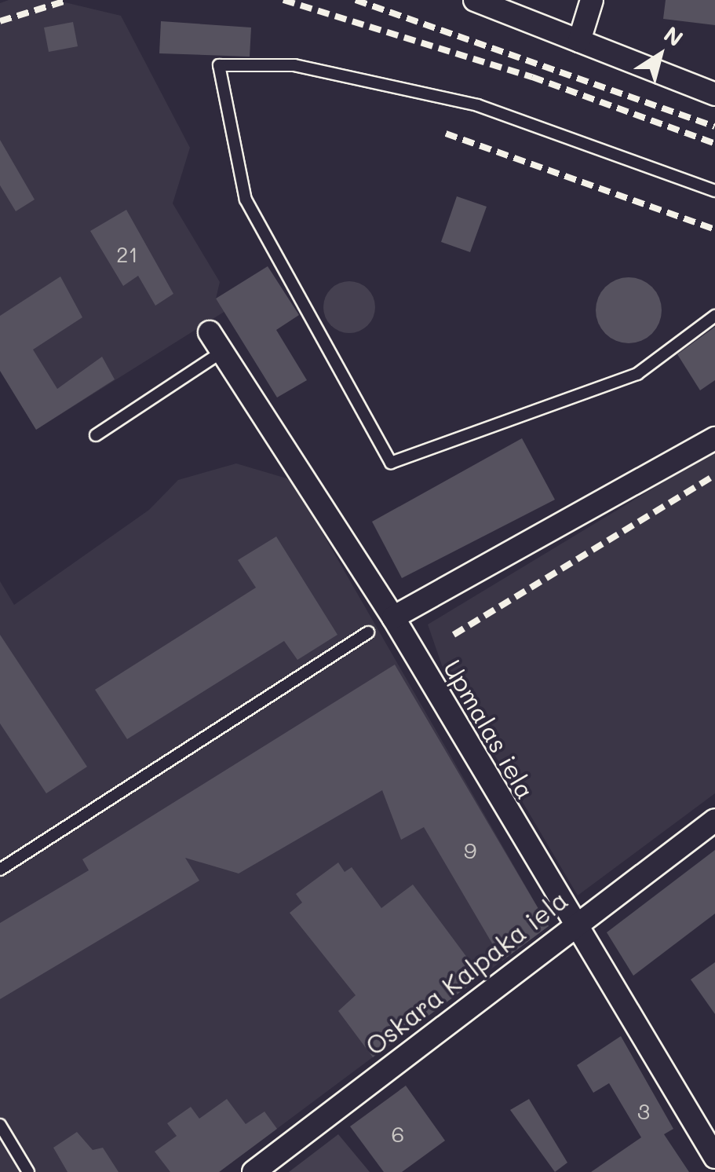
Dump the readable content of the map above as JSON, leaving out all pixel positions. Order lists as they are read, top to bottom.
{
  "streets": {
    "street": ["Upmalas iela", "Oskara Kalpaka iela"]
  },
  "crossings": [
    ["Upmalas iela", "Oskara Kalpaka iela"]
  ],
  "house_numbers": [
    "21",
    "9",
    "3",
    "6"
  ],
  "north": "top right"
}
